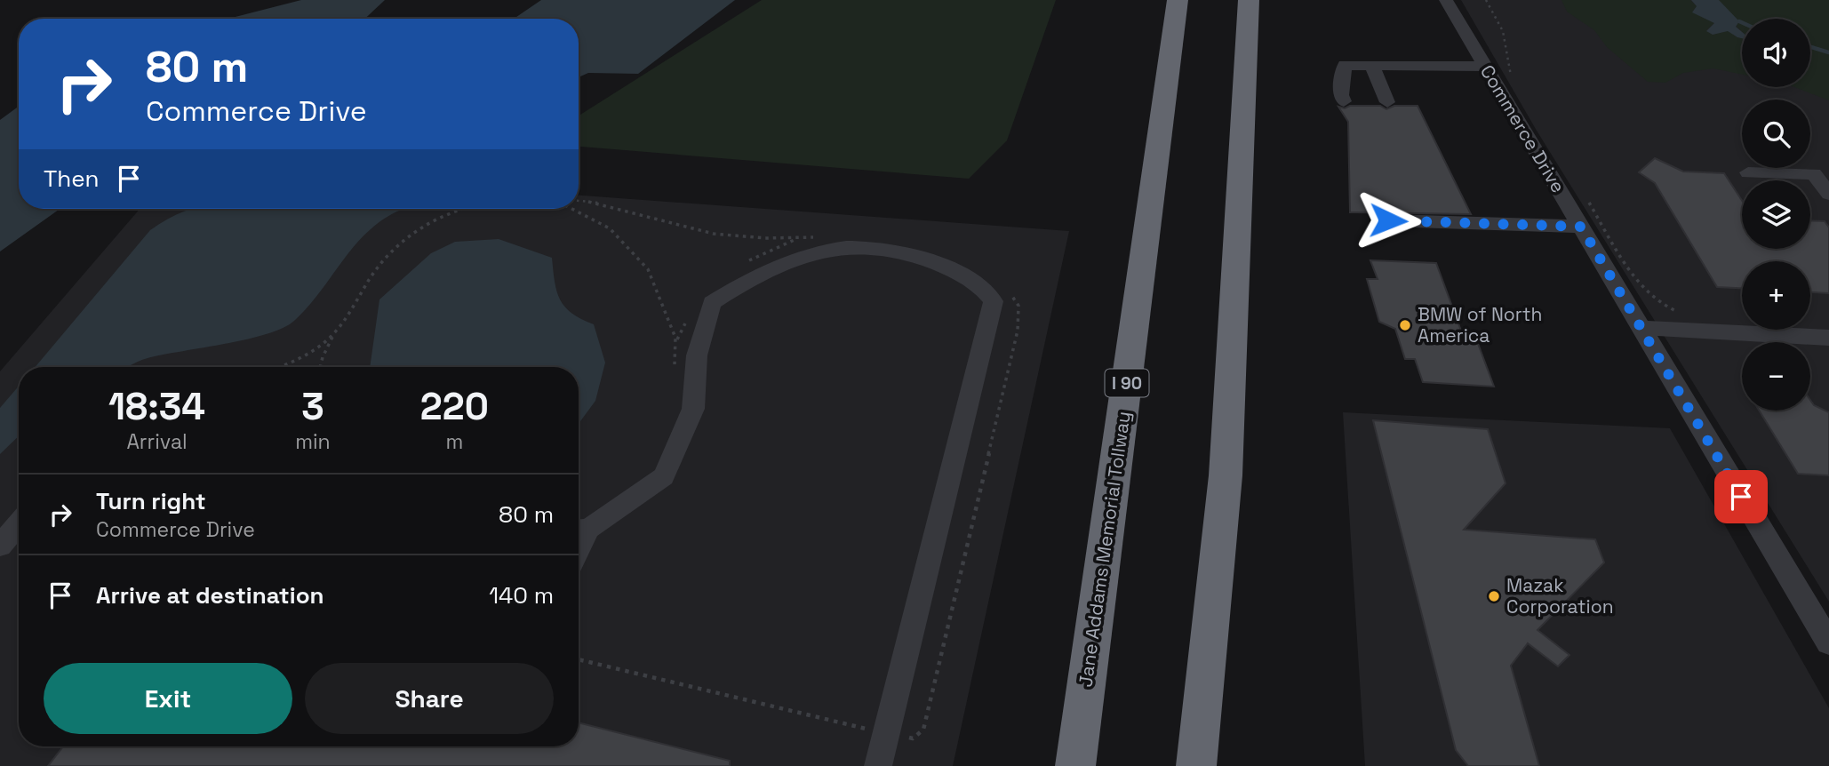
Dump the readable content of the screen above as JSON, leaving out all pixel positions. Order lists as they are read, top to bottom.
{
  "streets": {
    "highway": ["I 90", "Jane Addams Memorial Tollway"],
    "street": ["Commerce Drive"]
  },
  "places": ["BMW of North America", "Mazak Corporation"],
  "page": {
    "map_buttons": ["+", "−"],
    "turn": ["80 m", "Commerce Drive"],
    "then": "Then",
    "eta": [
      "18:34",
      "Arrival",
      "3",
      "min",
      "220",
      "m"
    ],
    "list": [
      {
        "name": "Turn right",
        "note": "Commerce Drive",
        "value": "80 m"
      },
      {
        "name": "Arrive at destination",
        "value": "140 m"
      }
    ],
    "buttons": ["Exit", "Share"]
  }
}
